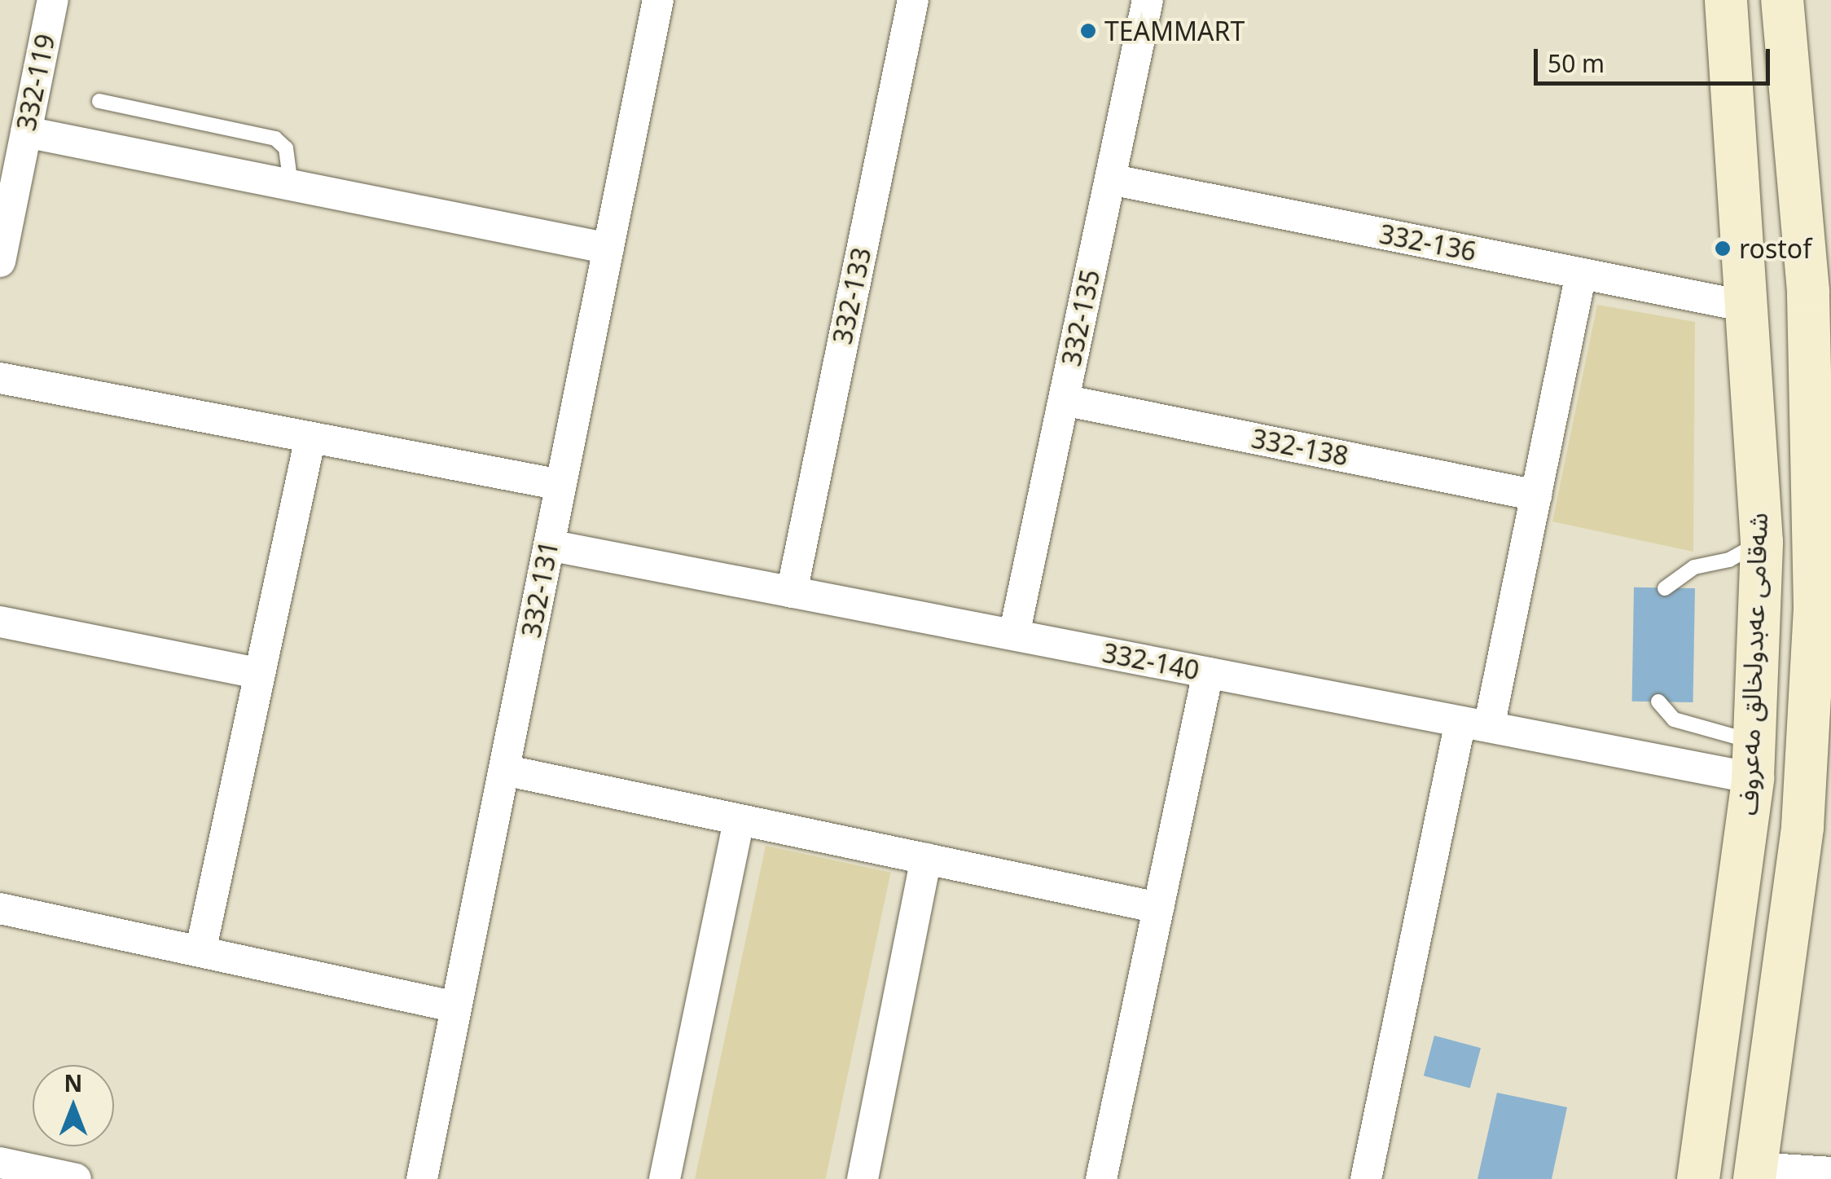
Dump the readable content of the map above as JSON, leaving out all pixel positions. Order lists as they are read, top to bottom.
{
  "streets": {
    "main road": ["شەقامی عەبدولخالق مەعروف"],
    "street": [
      "332-119",
      "332-136",
      "332-133",
      "332-135",
      "332-138",
      "332-131",
      "332-140"
    ]
  },
  "crossings": [
    ["332-136", "332-135"],
    ["332-136", "شەقامی عەبدولخالق مەعروف"],
    ["332-133", "332-140"],
    ["332-135", "332-138"],
    ["332-135", "332-140"],
    ["332-131", "332-140"],
    ["332-140", "شەقامی عەبدولخالق مەعروف"]
  ],
  "places": ["TEAMMART", "rostof"],
  "scale_bar": "50 m",
  "north": "top"
}
